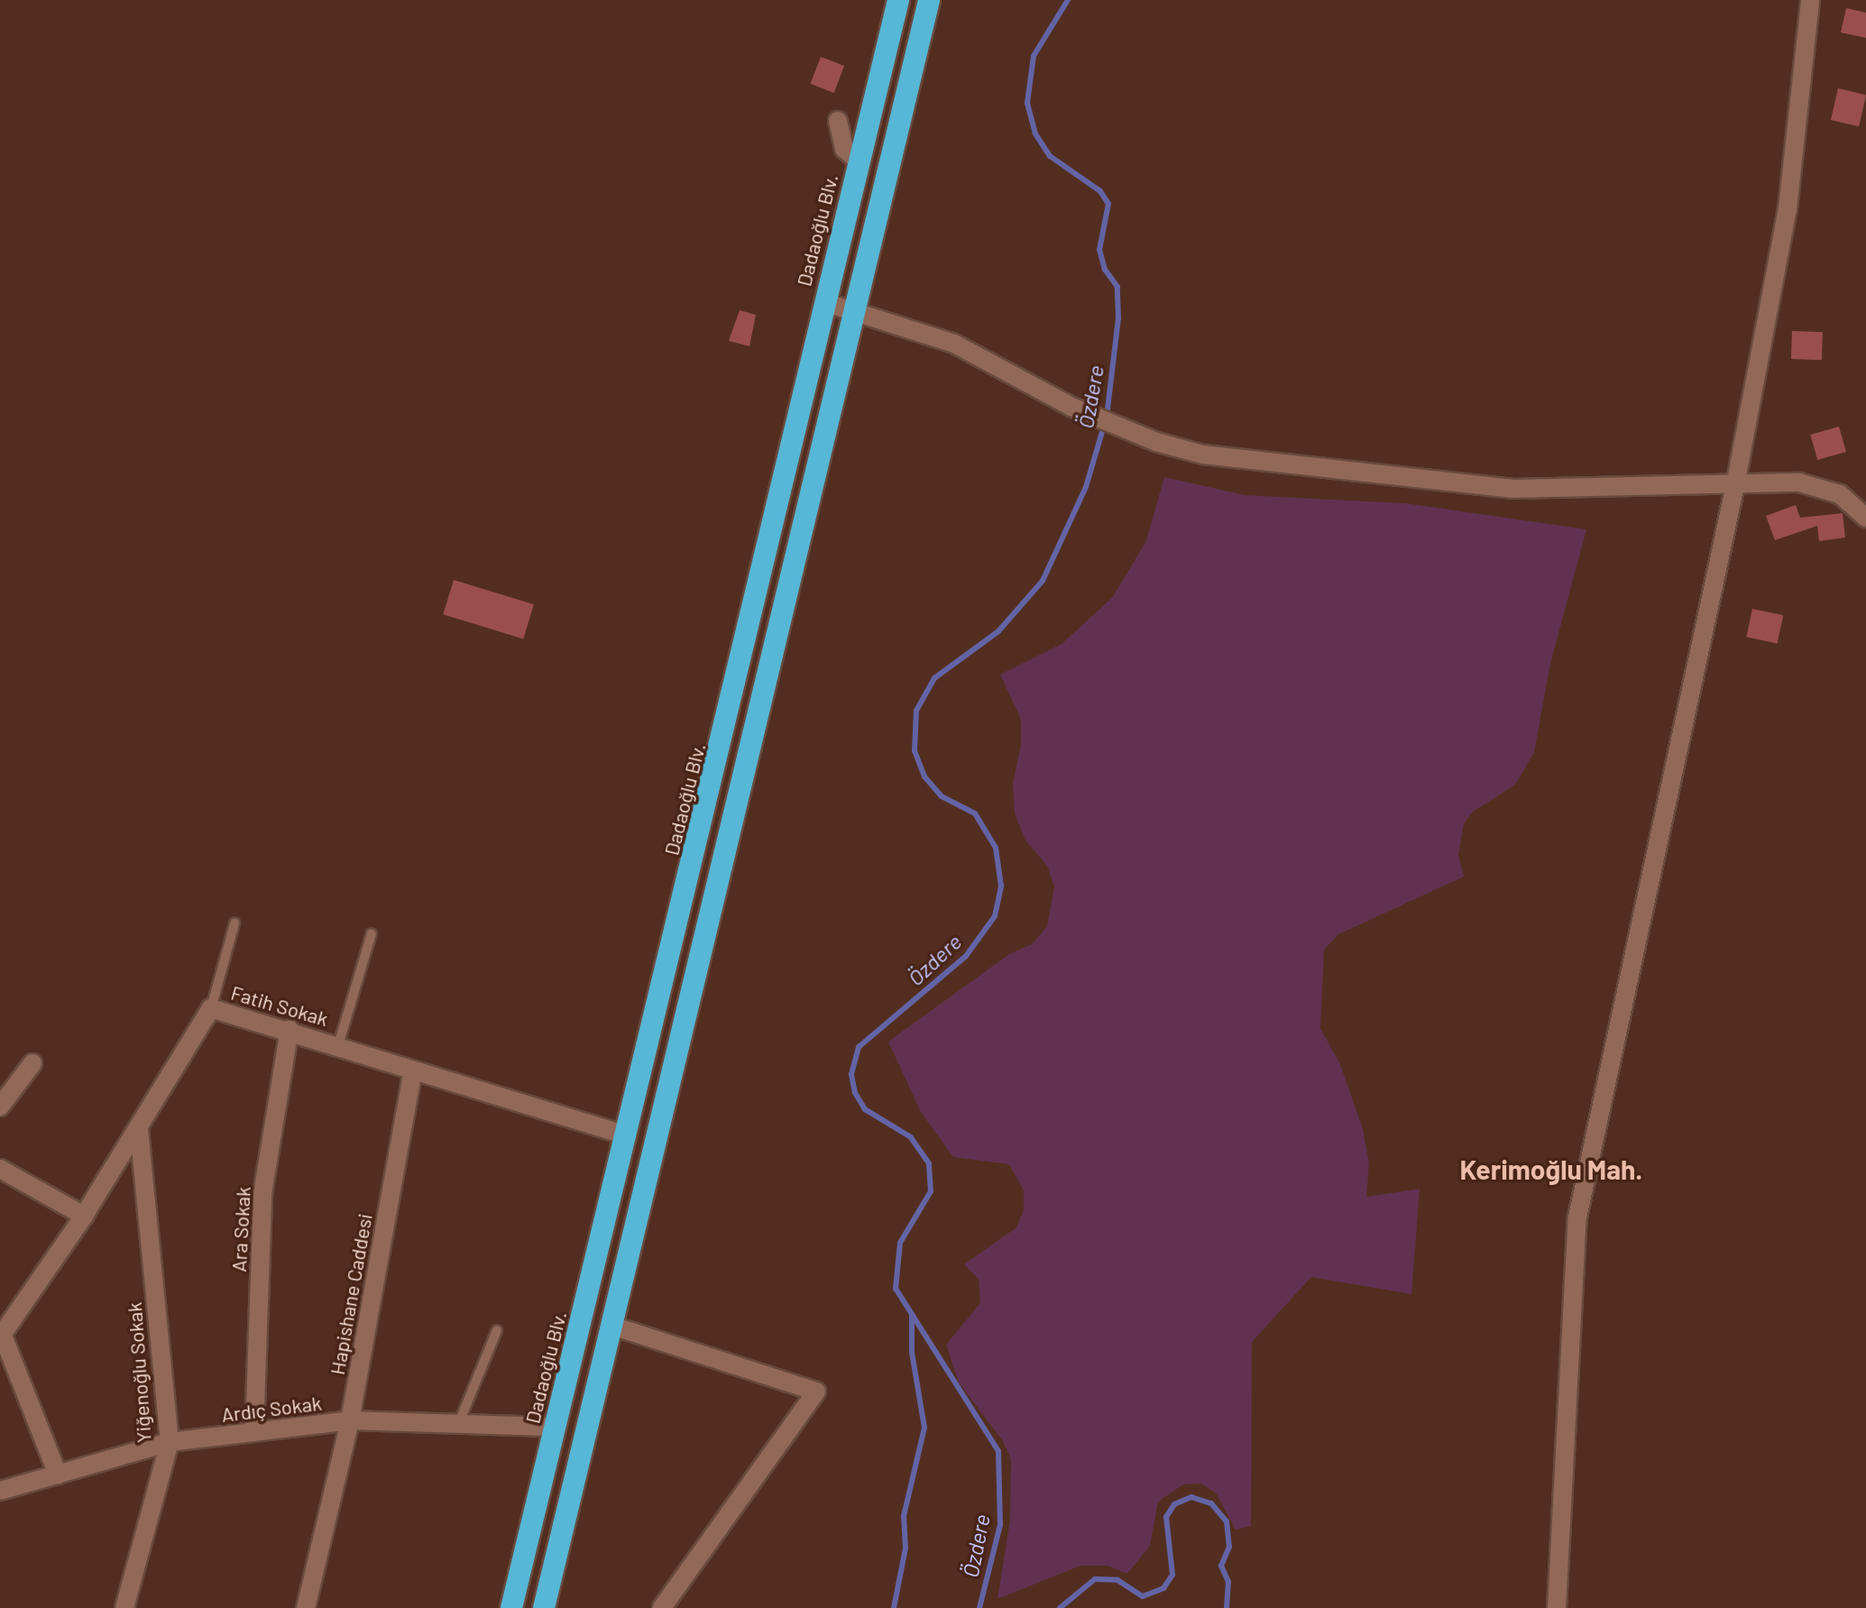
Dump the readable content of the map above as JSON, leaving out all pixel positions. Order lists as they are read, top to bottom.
{
  "streets": {
    "highway": ["Dadaoğlu Blv."],
    "street": [
      "Fatih Sokak",
      "Ara Sokak",
      "Hapishane Caddesi",
      "Yiğenoğlu Sokak",
      "Ardıç Sokak"
    ]
  },
  "crossings": [
    ["Dadaoğlu Blv.", "Fatih Sokak"],
    ["Dadaoğlu Blv.", "Ardıç Sokak"],
    ["Fatih Sokak", "Ara Sokak"],
    ["Fatih Sokak", "Hapishane Caddesi"],
    ["Fatih Sokak", "Yiğenoğlu Sokak"],
    ["Ara Sokak", "Ardıç Sokak"],
    ["Hapishane Caddesi", "Ardıç Sokak"],
    ["Yiğenoğlu Sokak", "Ardıç Sokak"]
  ],
  "districts": ["Kerimoğlu Mah."],
  "water": ["Özdere"]
}
